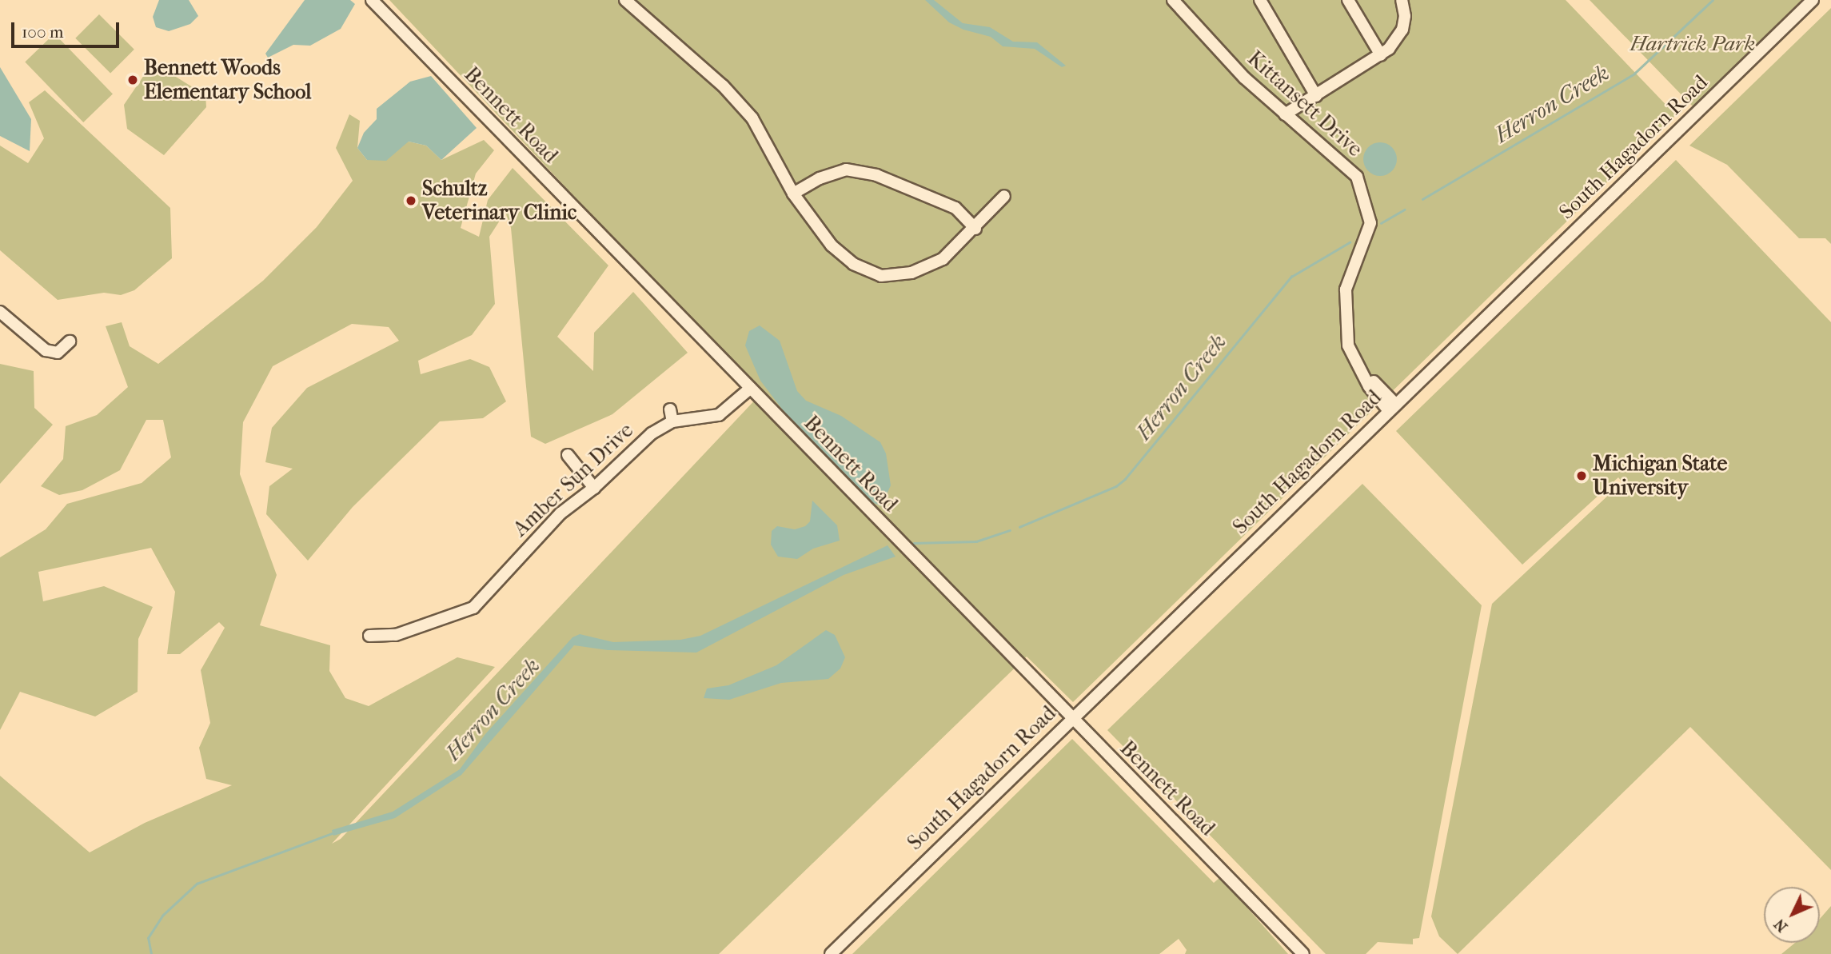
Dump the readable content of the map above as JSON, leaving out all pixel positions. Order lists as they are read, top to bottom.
{
  "streets": {
    "street": [
      "Kittansett Drive",
      "Bennett Road",
      "South Hagadorn Road",
      "Amber Sun Drive"
    ]
  },
  "crossings": [
    ["Kittansett Drive", "South Hagadorn Road"],
    ["Bennett Road", "South Hagadorn Road"],
    ["Bennett Road", "Amber Sun Drive"]
  ],
  "water": ["Herron Creek"],
  "parks": ["Hartrick Park"],
  "places": ["Bennett Woods Elementary School", "Schultz Veterinary Clinic", "Michigan State University"],
  "scale_bar": "100 m",
  "north": "bottom left"
}
